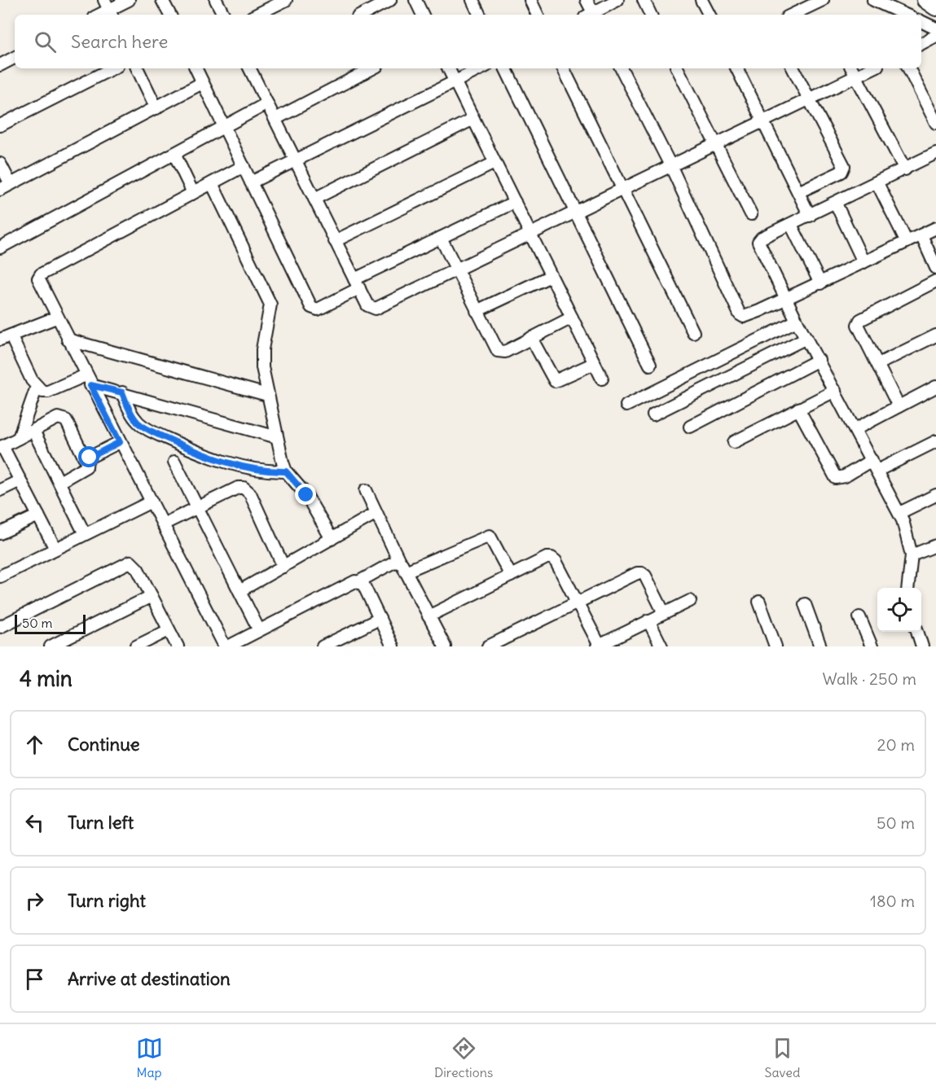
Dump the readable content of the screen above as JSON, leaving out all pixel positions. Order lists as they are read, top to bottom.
{
  "scale_bar": "50 m",
  "page": {
    "search": "Search here",
    "scale": "50 m",
    "heading": ["4 min", "Walk · 250 m"],
    "list": [
      ["Continue", "20 m"],
      ["Turn left", "50 m"],
      ["Turn right", "180 m"],
      "Arrive at destination"
    ],
    "nav": ["Map", "Directions", "Saved"]
  }
}
